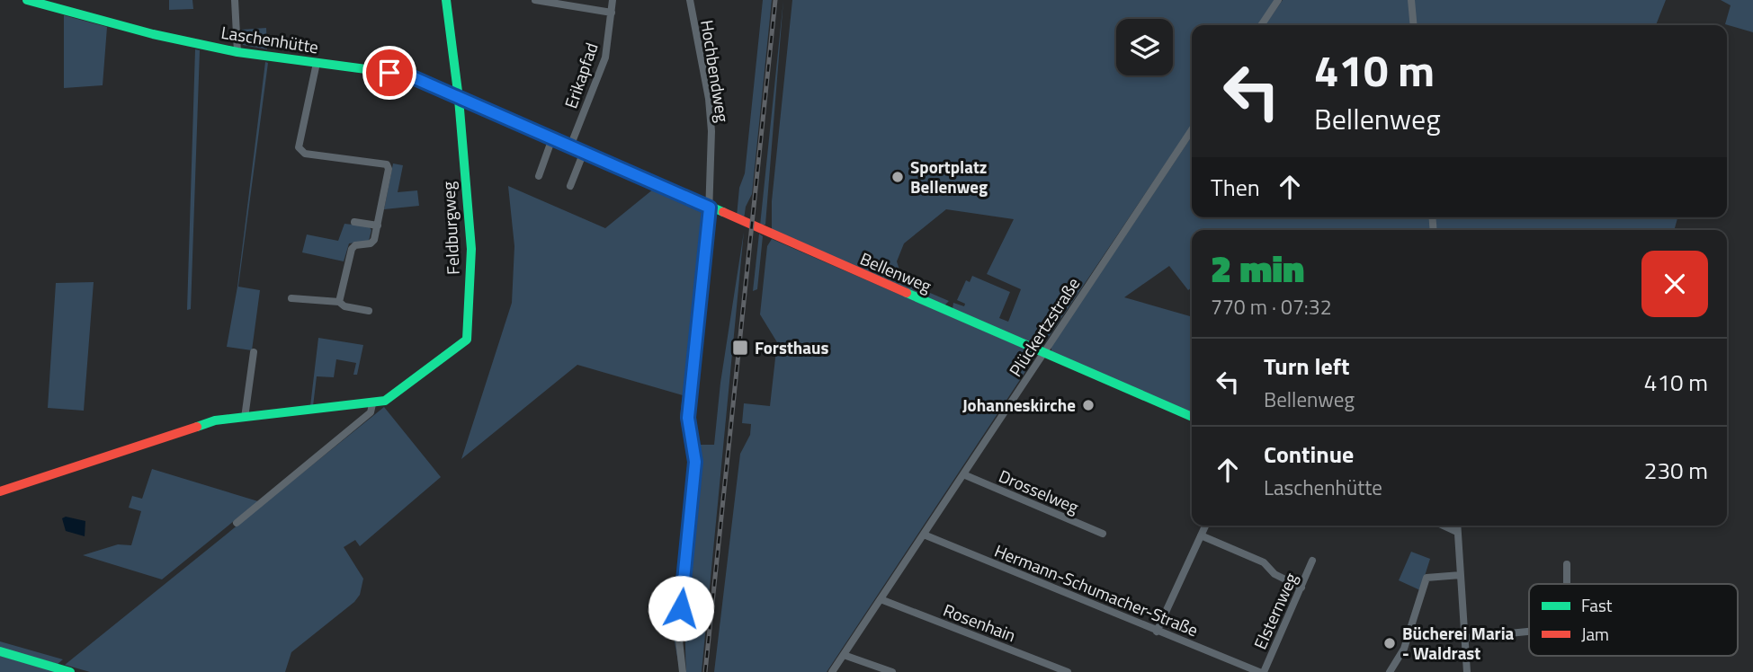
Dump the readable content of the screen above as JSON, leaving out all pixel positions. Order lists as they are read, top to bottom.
{
  "streets": {
    "street": [
      "Laschenhütte",
      "Hochbendweg",
      "Erikapfad",
      "Feldburgweg",
      "Bellenweg",
      "Plückertzstraße",
      "Drosselweg",
      "Hermann-Schumacher-Straße",
      "Elsternweg",
      "Rosenhain"
    ]
  },
  "crossings": [
    ["Laschenhütte", "Feldburgweg"],
    ["Laschenhütte", "Bellenweg"],
    ["Hochbendweg", "Bellenweg"],
    ["Erikapfad", "Bellenweg"],
    ["Bellenweg", "Plückertzstraße"],
    ["Plückertzstraße", "Drosselweg"],
    ["Plückertzstraße", "Hermann-Schumacher-Straße"],
    ["Plückertzstraße", "Rosenhain"]
  ],
  "places": {
    "other": ["Sportplatz Bellenweg", "Johanneskirche", "Bücherei Maria - Waldrast"],
    "transit": ["Forsthaus"]
  },
  "legend": ["Fast", "Jam"],
  "page": {
    "turn": ["410 m", "Bellenweg"],
    "then": "Then",
    "heading": ["2 min", "770 m · 07:32"],
    "list": [
      {
        "name": "Turn left",
        "note": "Bellenweg",
        "value": "410 m"
      },
      {
        "name": "Continue",
        "note": "Laschenhütte",
        "value": "230 m"
      }
    ]
  }
}
